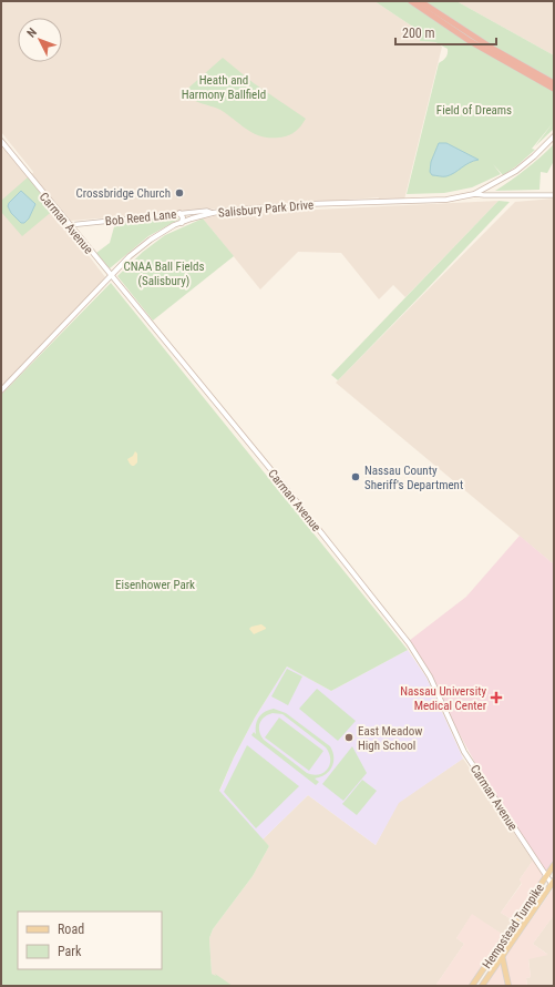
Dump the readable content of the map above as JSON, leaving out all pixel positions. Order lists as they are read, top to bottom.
{
  "streets": {
    "main road": ["Salisbury Park Drive", "Carman Avenue", "Hempstead Turnpike"],
    "street": ["Bob Reed Lane"]
  },
  "crossings": [
    ["Salisbury Park Drive", "Bob Reed Lane"],
    ["Salisbury Park Drive", "Carman Avenue"],
    ["Bob Reed Lane", "Carman Avenue"],
    ["Carman Avenue", "Hempstead Turnpike"]
  ],
  "parks": [
    "Heath and Harmony Ballfield",
    "Field of Dreams",
    "CNAA Ball Fields (Salisbury)",
    "Eisenhower Park"
  ],
  "places": {
    "other": ["Crossbridge Church", "Nassau County Sheriff's Department", "East Meadow High School"],
    "health": ["Nassau University Medical Center"]
  },
  "legend": ["Road", "Park"],
  "scale_bar": "200 m",
  "north": "top left"
}
